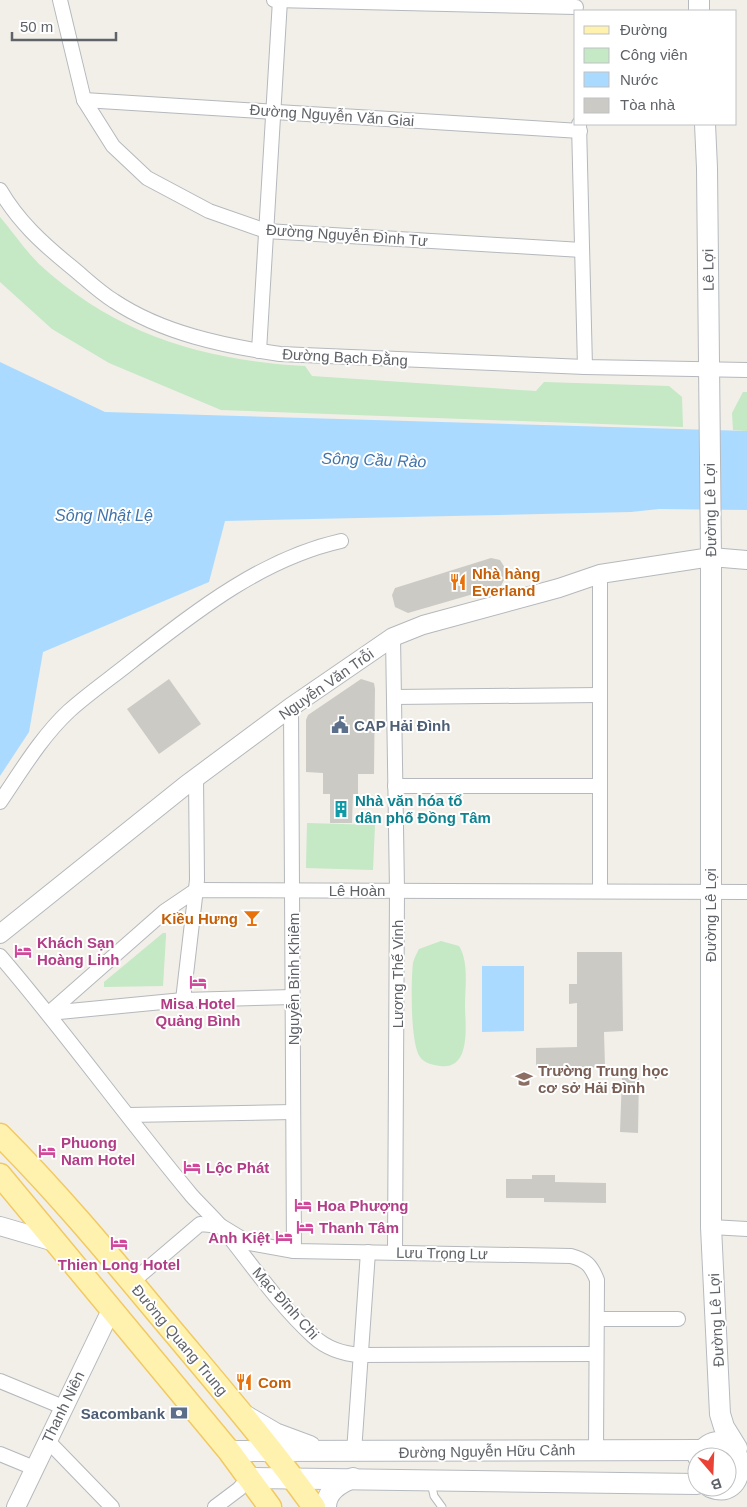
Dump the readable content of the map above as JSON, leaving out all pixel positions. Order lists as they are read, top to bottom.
{
  "streets": {
    "main road": [
      "Lê Lợi",
      "Đường Lê Lợi",
      "Đường Quang Trung",
      "Đường Nguyễn Hữu Cảnh"
    ],
    "street": [
      "Đường Nguyễn Văn Giai",
      "Đường Nguyễn Đình Tư",
      "Đường Bạch Đằng",
      "Nguyễn Văn Trỗi",
      "Lê Hoàn",
      "Lương Thế Vinh",
      "Nguyễn Bỉnh Khiêm",
      "Lưu Trọng Lư",
      "Mạc Đĩnh Chi",
      "Thanh Niên"
    ]
  },
  "crossings": [
    ["Đường Nguyễn Văn Giai", "Đường Nguyễn Đình Tư"],
    ["Lê Lợi", "Đường Bạch Đằng"],
    ["Lê Lợi", "Đường Lê Lợi"],
    ["Đường Lê Lợi", "Nguyễn Văn Trỗi"],
    ["Đường Lê Lợi", "Lê Hoàn"],
    ["Nguyễn Văn Trỗi", "Lương Thế Vinh"],
    ["Nguyễn Văn Trỗi", "Nguyễn Bỉnh Khiêm"],
    ["Lê Hoàn", "Lương Thế Vinh"],
    ["Lê Hoàn", "Nguyễn Bỉnh Khiêm"],
    ["Lương Thế Vinh", "Lưu Trọng Lư"],
    ["Nguyễn Bỉnh Khiêm", "Lưu Trọng Lư"],
    ["Lưu Trọng Lư", "Mạc Đĩnh Chi"],
    ["Lưu Trọng Lư", "Đường Nguyễn Hữu Cảnh"],
    ["Đường Quang Trung", "Thanh Niên"],
    ["Đường Quang Trung", "Đường Nguyễn Hữu Cảnh"]
  ],
  "water": ["Sông Cầu Rào", "Sông Nhật Lệ"],
  "places": {
    "restaurant": ["Nhà hàng Everland", "Com"],
    "public building": ["CAP Hải Đình"],
    "building": ["Nhà văn hóa tổ dân phố Đồng Tâm"],
    "bar": ["Kiều Hưng"],
    "hotel": [
      "Khách Sạn Hoàng Linh",
      "Misa Hotel Quảng Bình",
      "Phuong Nam Hotel",
      "Lộc Phát",
      "Hoa Phượng",
      "Thanh Tâm",
      "Anh Kiệt",
      "Thien Long Hotel"
    ],
    "school or university": ["Trường Trung học cơ sở Hải Đình"],
    "bank": ["Sacombank"]
  },
  "legend": [
    "Đường",
    "Công viên",
    "Nước",
    "Tòa nhà"
  ],
  "scale_bar": "50 m",
  "north": "bottom"
}
